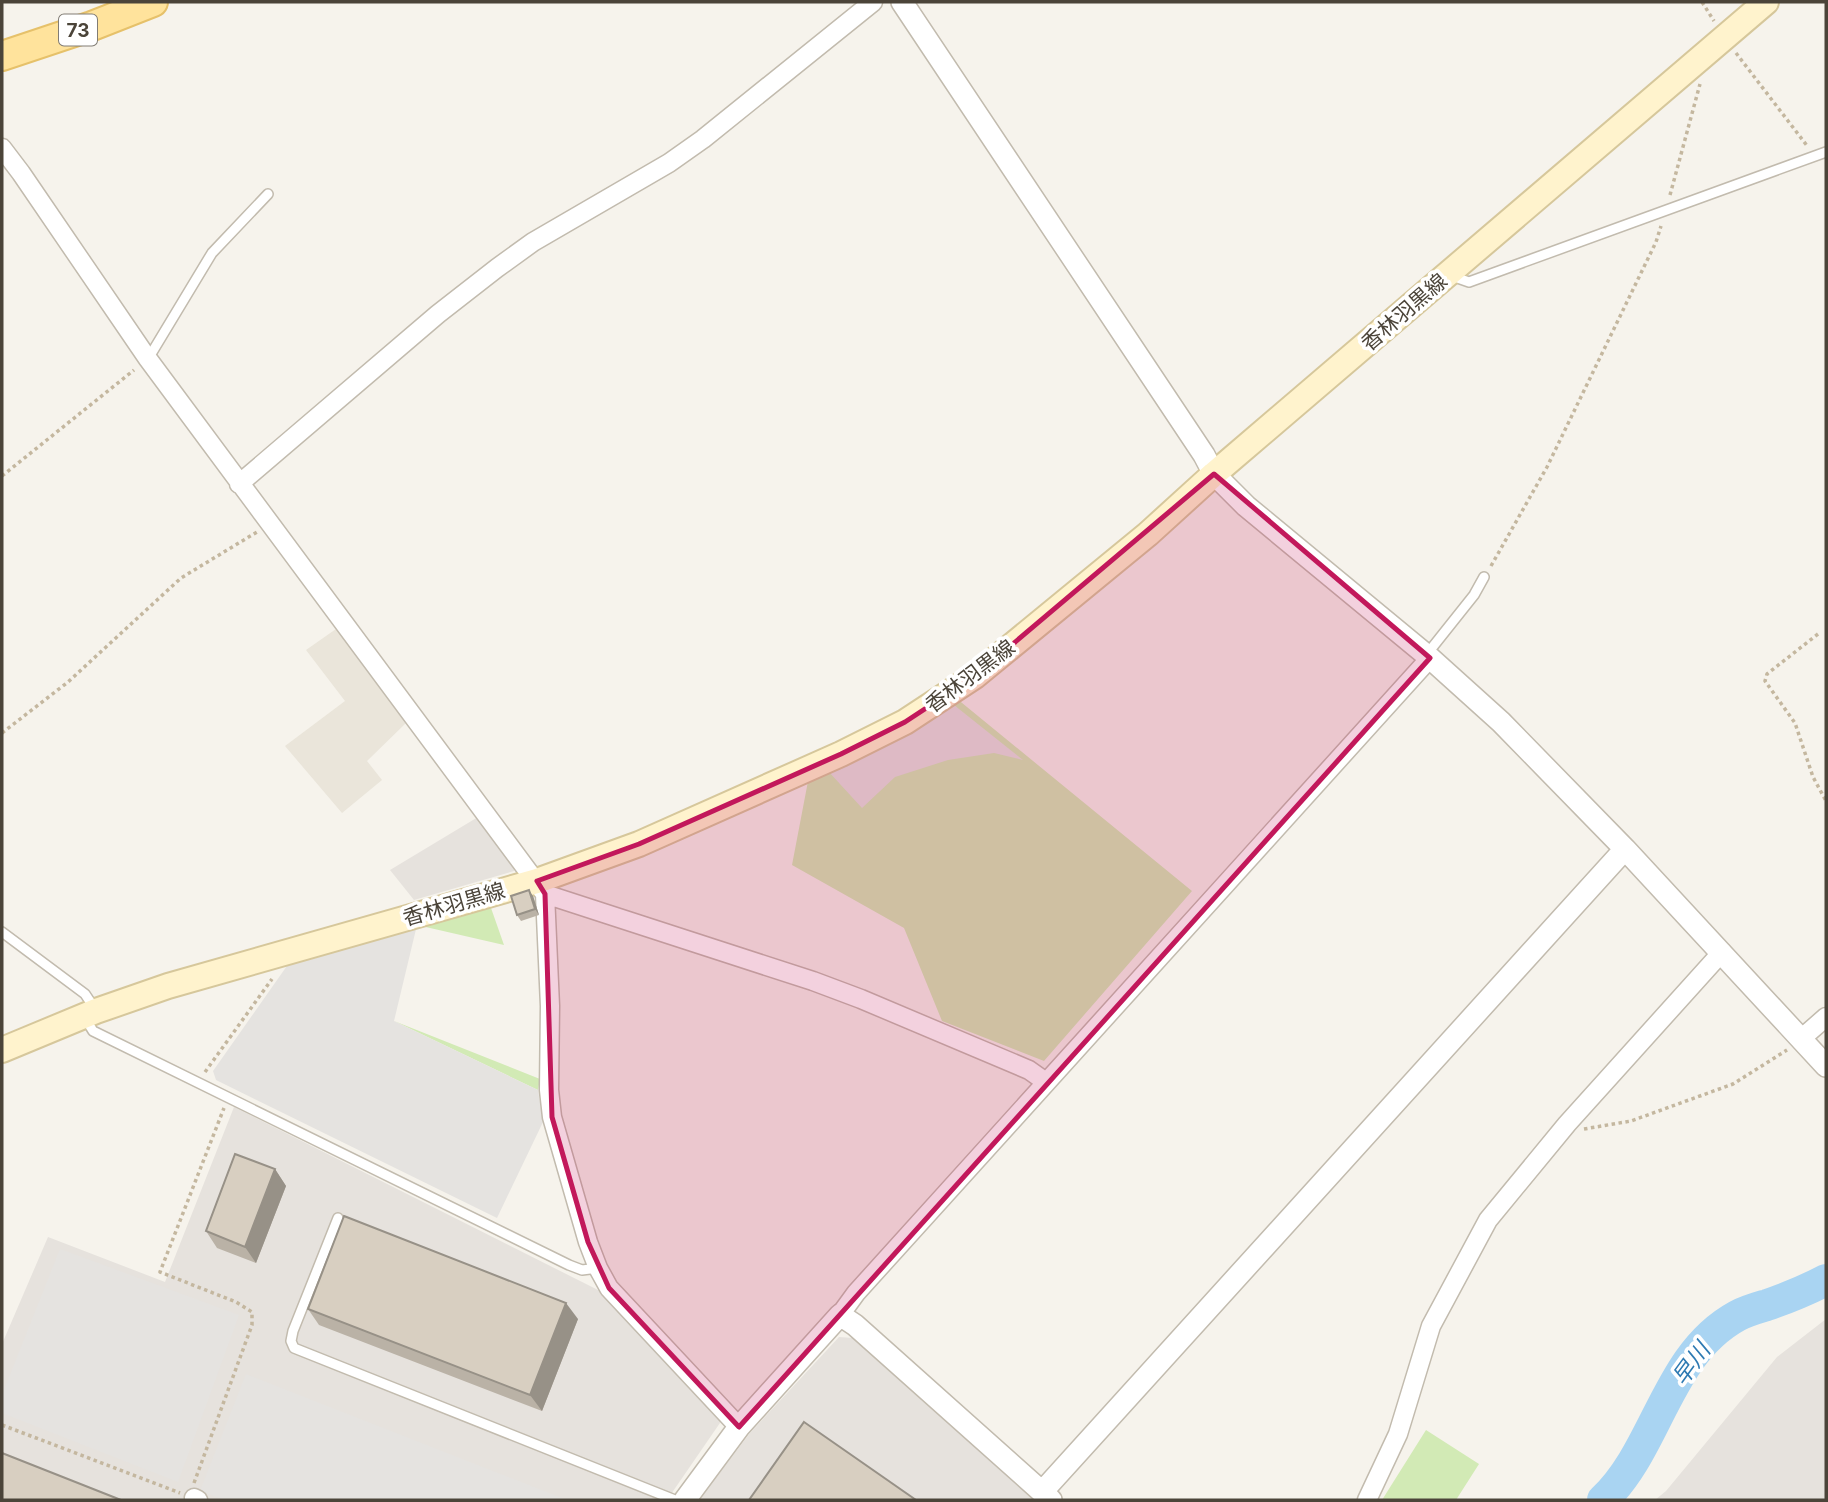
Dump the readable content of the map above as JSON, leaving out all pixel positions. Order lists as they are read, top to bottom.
{
  "streets": {
    "main road": ["73", "香林羽黒線"]
  },
  "water": ["早川"]
}
